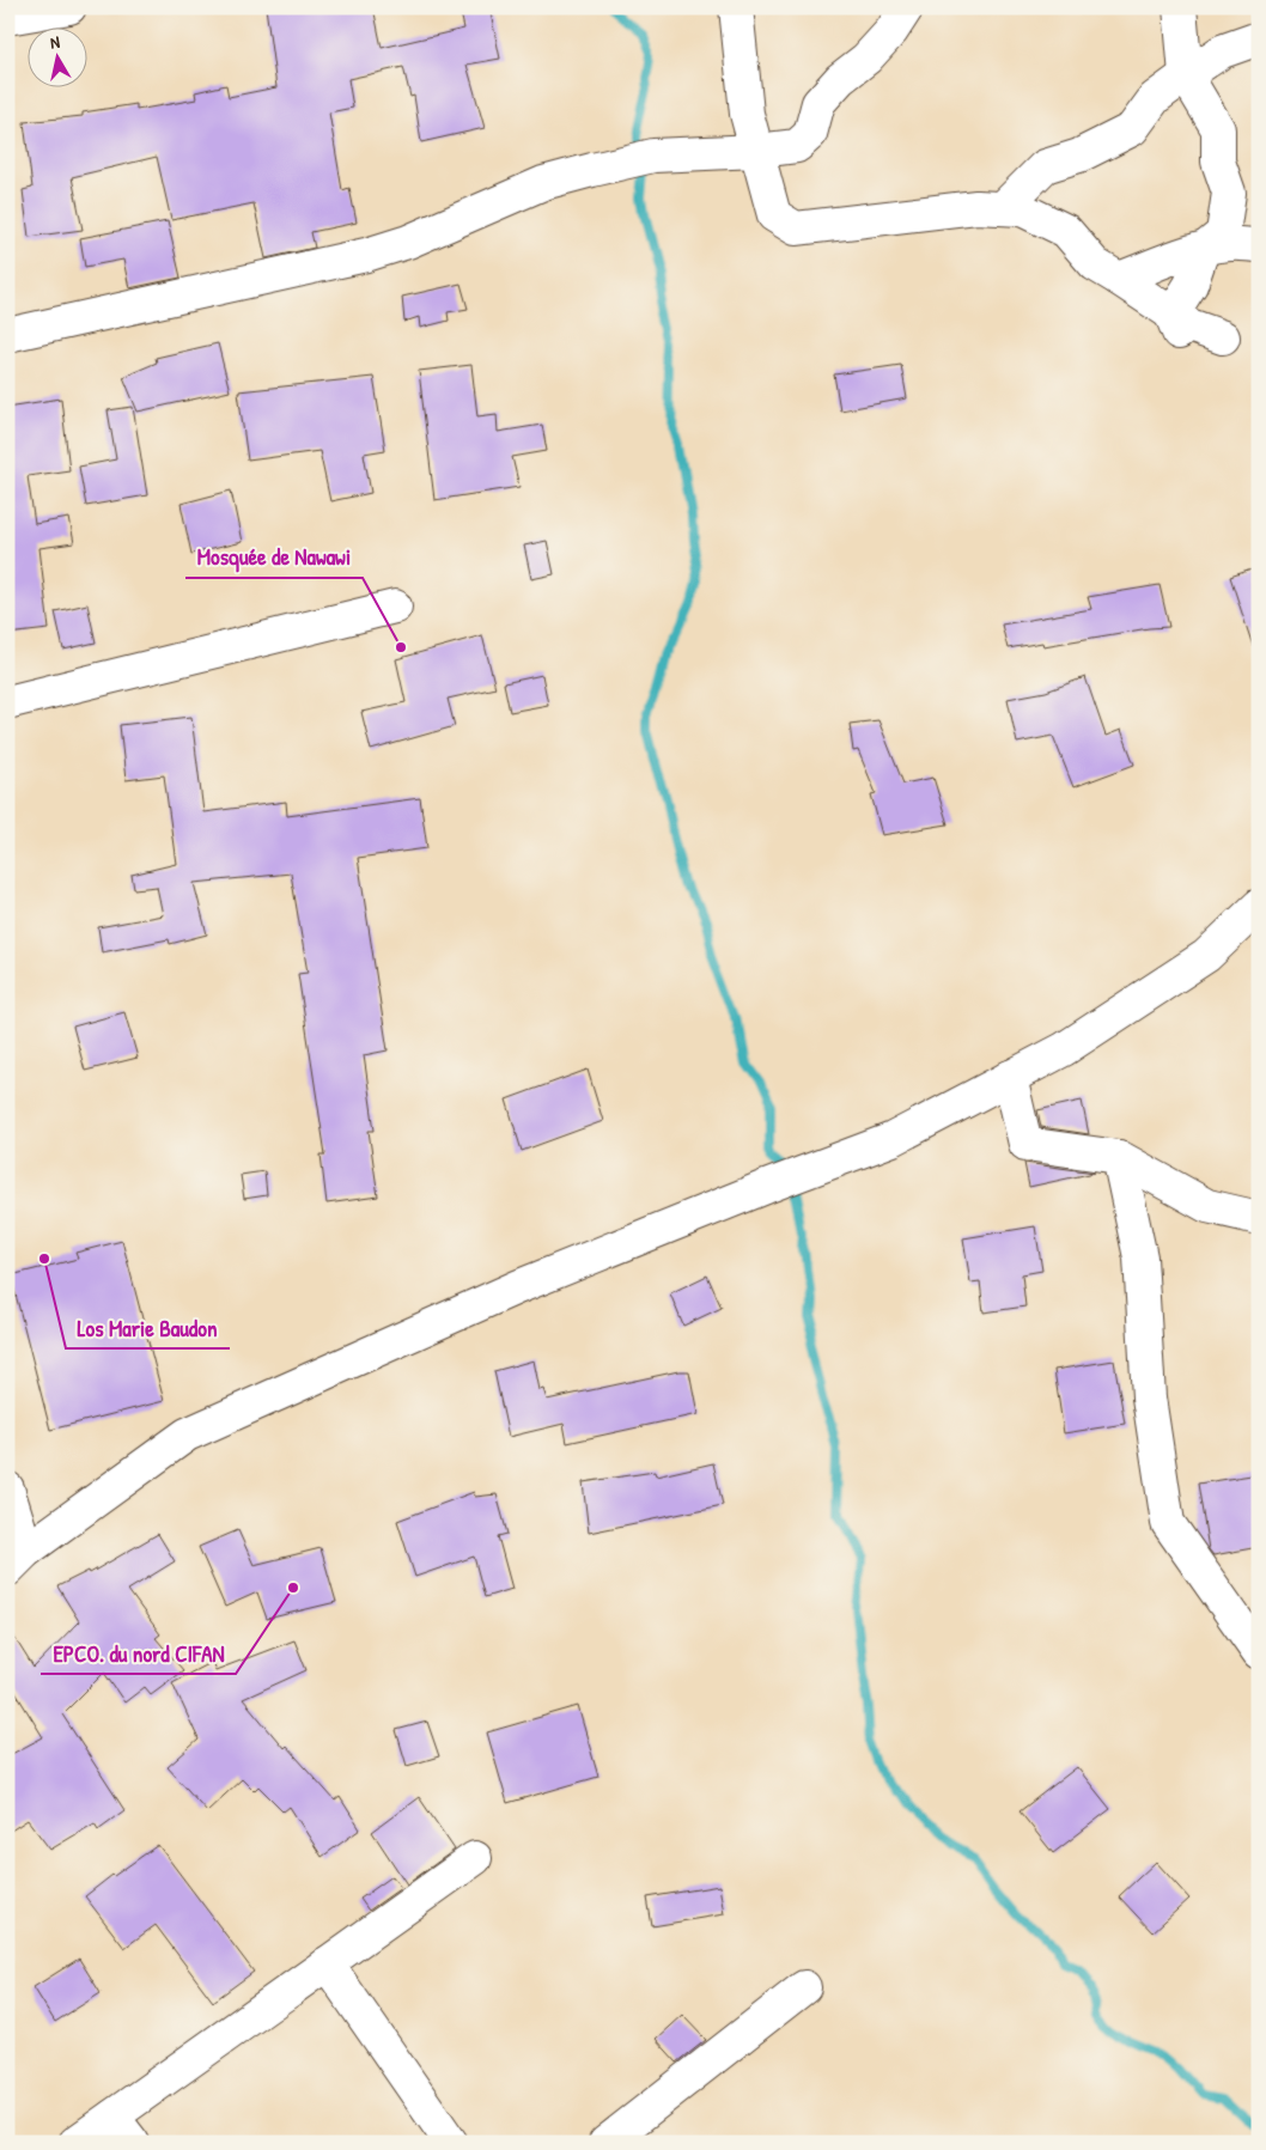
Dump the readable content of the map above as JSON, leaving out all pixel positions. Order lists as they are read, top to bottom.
{
  "places": ["Mosquée de Nawawi", "Los Marie Baudon", "EPCO. du nord CIFAN"],
  "north": "top"
}
